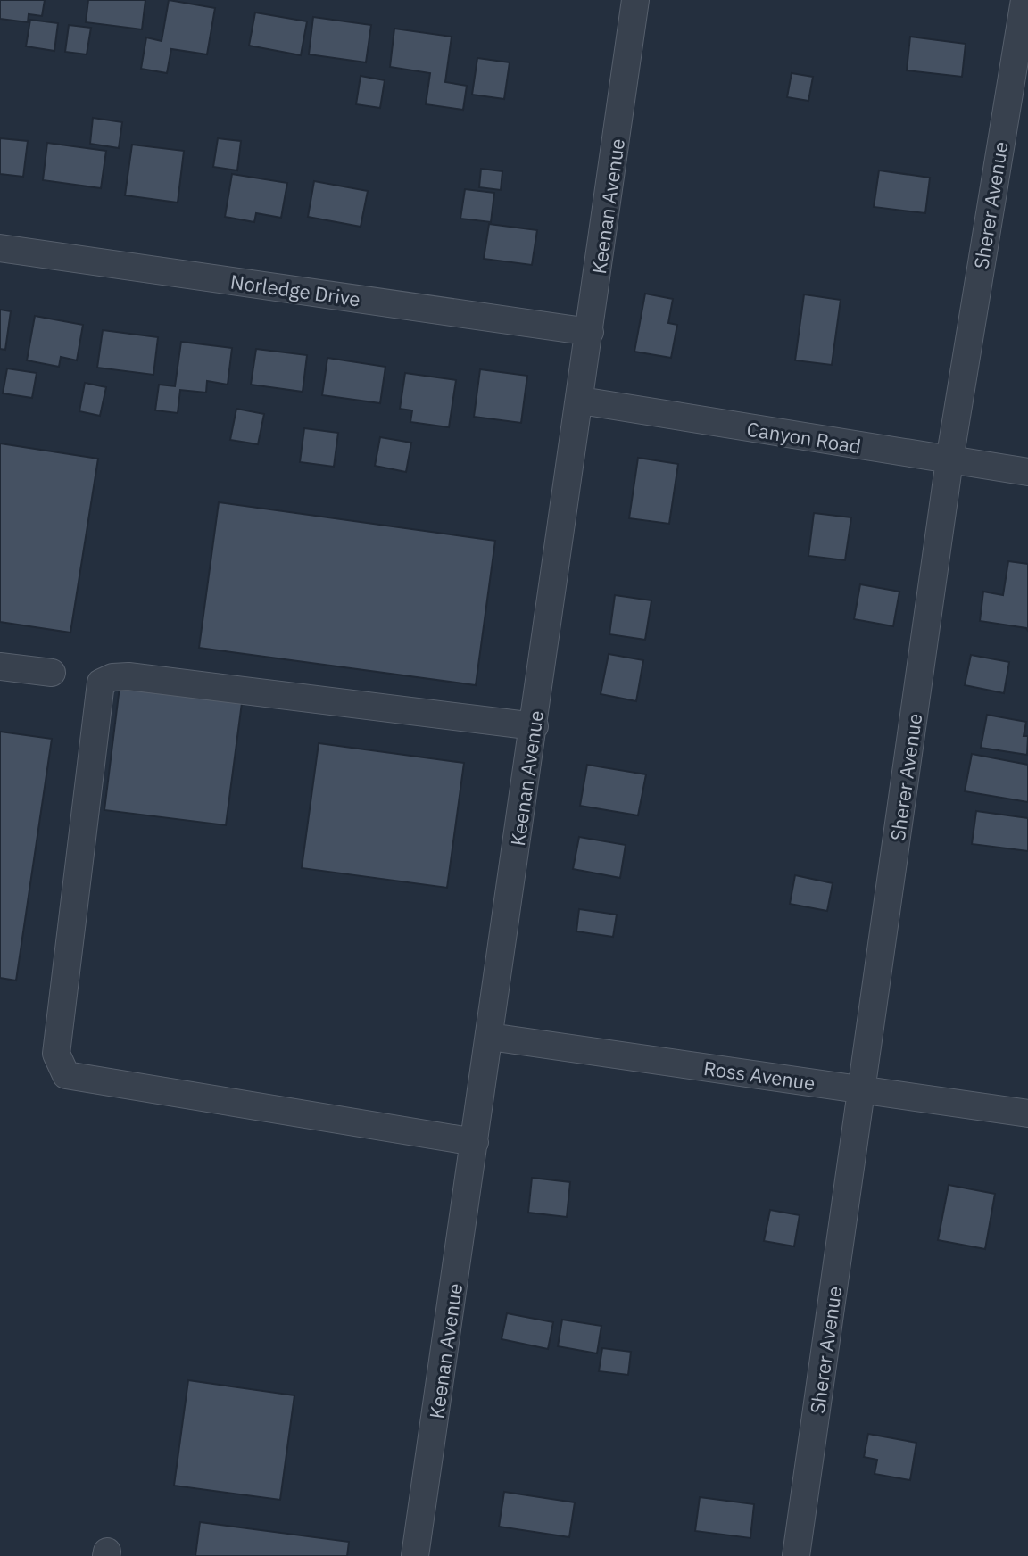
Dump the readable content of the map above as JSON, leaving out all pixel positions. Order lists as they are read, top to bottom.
{
  "streets": {
    "street": [
      "Sherer Avenue",
      "Keenan Avenue",
      "Norledge Drive",
      "Canyon Road",
      "Ross Avenue"
    ]
  },
  "crossings": [
    ["Sherer Avenue", "Canyon Road"],
    ["Sherer Avenue", "Ross Avenue"],
    ["Keenan Avenue", "Norledge Drive"],
    ["Keenan Avenue", "Canyon Road"],
    ["Keenan Avenue", "Ross Avenue"]
  ]
}
